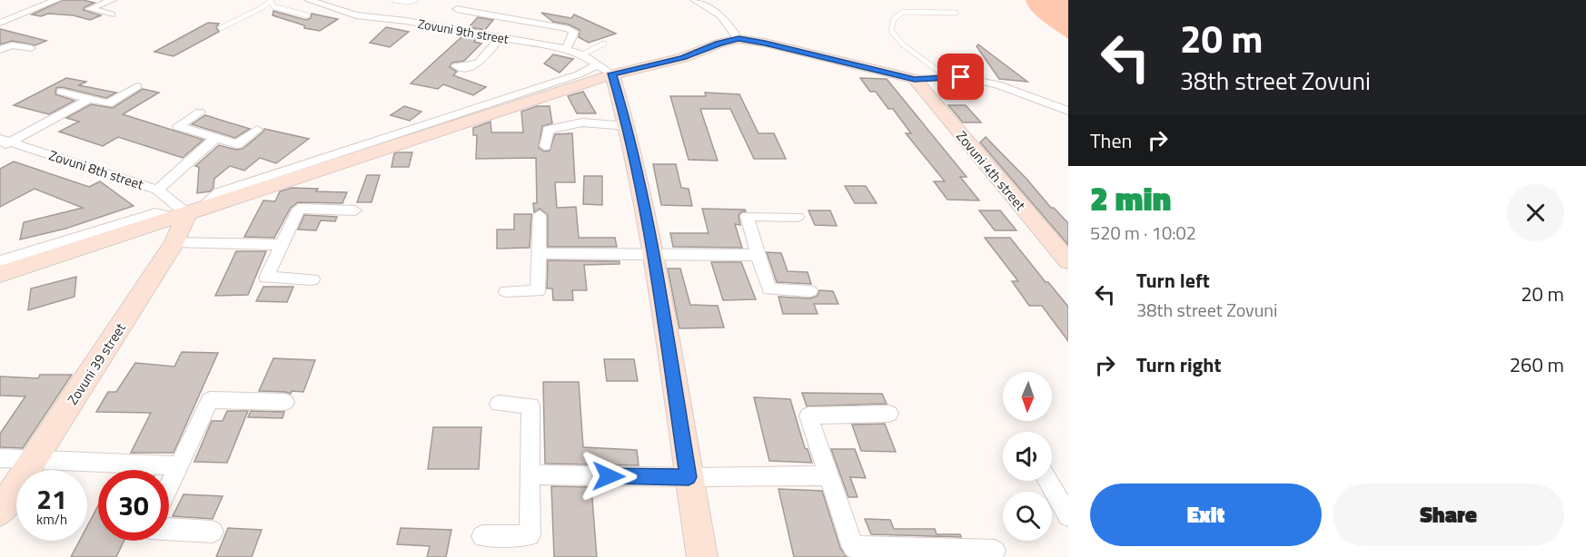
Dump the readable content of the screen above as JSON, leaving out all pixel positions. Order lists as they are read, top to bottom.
{
  "streets": {
    "street": [
      "Zovuni 9th street",
      "Zovuni 8th street",
      "Zovuni 4th street",
      "Zovuni 39 street"
    ]
  },
  "crossings": [
    ["Zovuni 8th street", "Zovuni 39 street"]
  ],
  "north": "bottom",
  "page": {
    "turn": ["20 m", "38th street Zovuni"],
    "then": "Then",
    "heading": ["2 min", "520 m · 10:02"],
    "list": [
      {
        "name": "Turn left",
        "note": "38th street Zovuni",
        "value": "20 m"
      },
      {
        "name": "Turn right",
        "value": "260 m"
      }
    ],
    "speed": "21 km/h",
    "limit": "30",
    "buttons": ["Exit", "Share"]
  }
}
